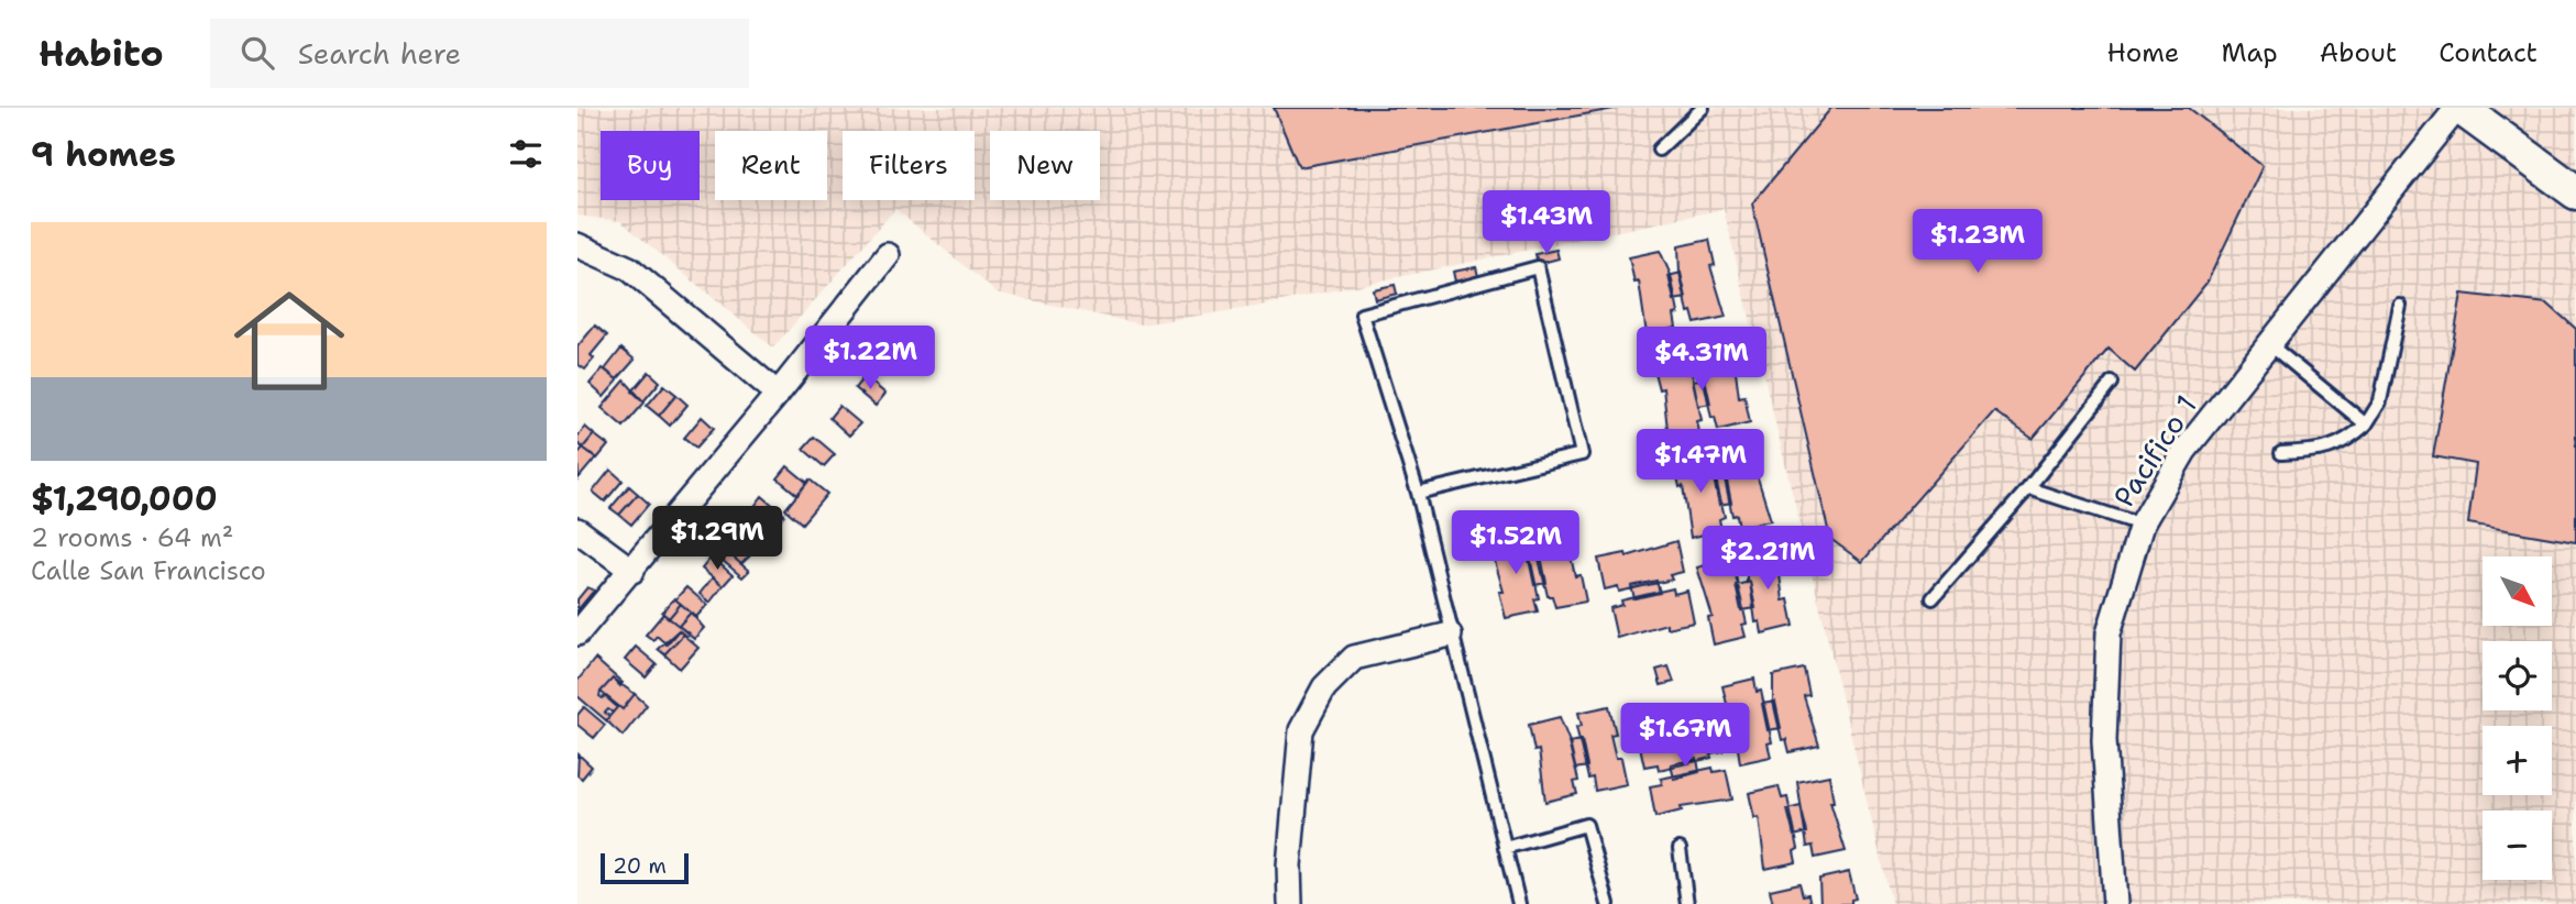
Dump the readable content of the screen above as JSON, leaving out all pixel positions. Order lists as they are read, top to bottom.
{
  "streets": {
    "street": ["Pacifico 1"]
  },
  "scale_bar": "20 m",
  "north": "bottom right",
  "page": {
    "header": "Habito",
    "search": "Search here",
    "nav": [
      "Home",
      "Map",
      "About",
      "Contact"
    ],
    "heading": "9 homes",
    "chip": [
      "Buy",
      "Rent",
      "Filters",
      "New"
    ],
    "price": [
      "$1.43M",
      "$1.23M",
      "$1.22M",
      "$4.31M",
      "$1.47M",
      "$1.29M",
      "$1.52M",
      "$2.21M",
      "$1.67M"
    ],
    "list": [
      {
        "name": "$1,290,000",
        "note": "2 rooms · 64 m² · Calle San Francisco"
      }
    ],
    "map_buttons": ["+", "−"],
    "scale": "20 m"
  }
}
